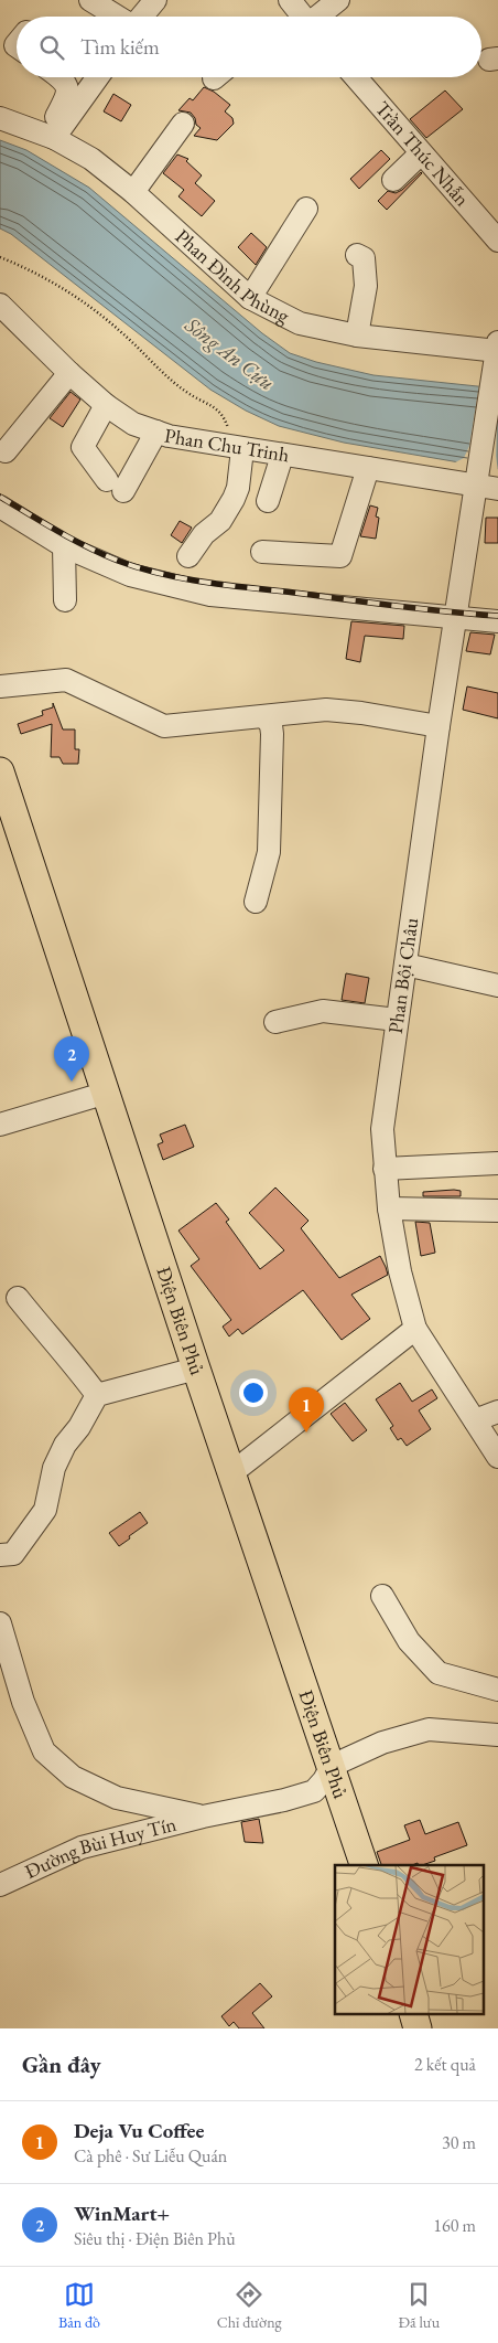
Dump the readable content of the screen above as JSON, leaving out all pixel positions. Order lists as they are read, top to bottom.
{
  "streets": {
    "main road": ["Điện Biên Phủ"],
    "street": [
      "Trần Thúc Nhẫn",
      "Phan Đình Phùng",
      "Phan Chu Trinh",
      "Phan Bội Châu",
      "Đường Bùi Huy Tín"
    ]
  },
  "crossings": [
    ["Phan Đình Phùng", "Phan Bội Châu"],
    ["Phan Chu Trinh", "Phan Bội Châu"],
    ["Điện Biên Phủ", "Đường Bùi Huy Tín"]
  ],
  "water": ["Sông An Cựu"],
  "page": {
    "search": "Tìm kiếm",
    "pins": ["2", "1"],
    "heading": ["Gần đây", "2 kết quả"],
    "list": [
      {
        "mark": "1",
        "name": "Deja Vu Coffee",
        "note": "Cà phê · Sư Liễu Quán",
        "value": "30 m"
      },
      {
        "mark": "2",
        "name": "WinMart+",
        "note": "Siêu thị · Điện Biên Phủ",
        "value": "160 m"
      }
    ],
    "nav": ["Bản đồ", "Chỉ đường", "Đã lưu"]
  }
}
